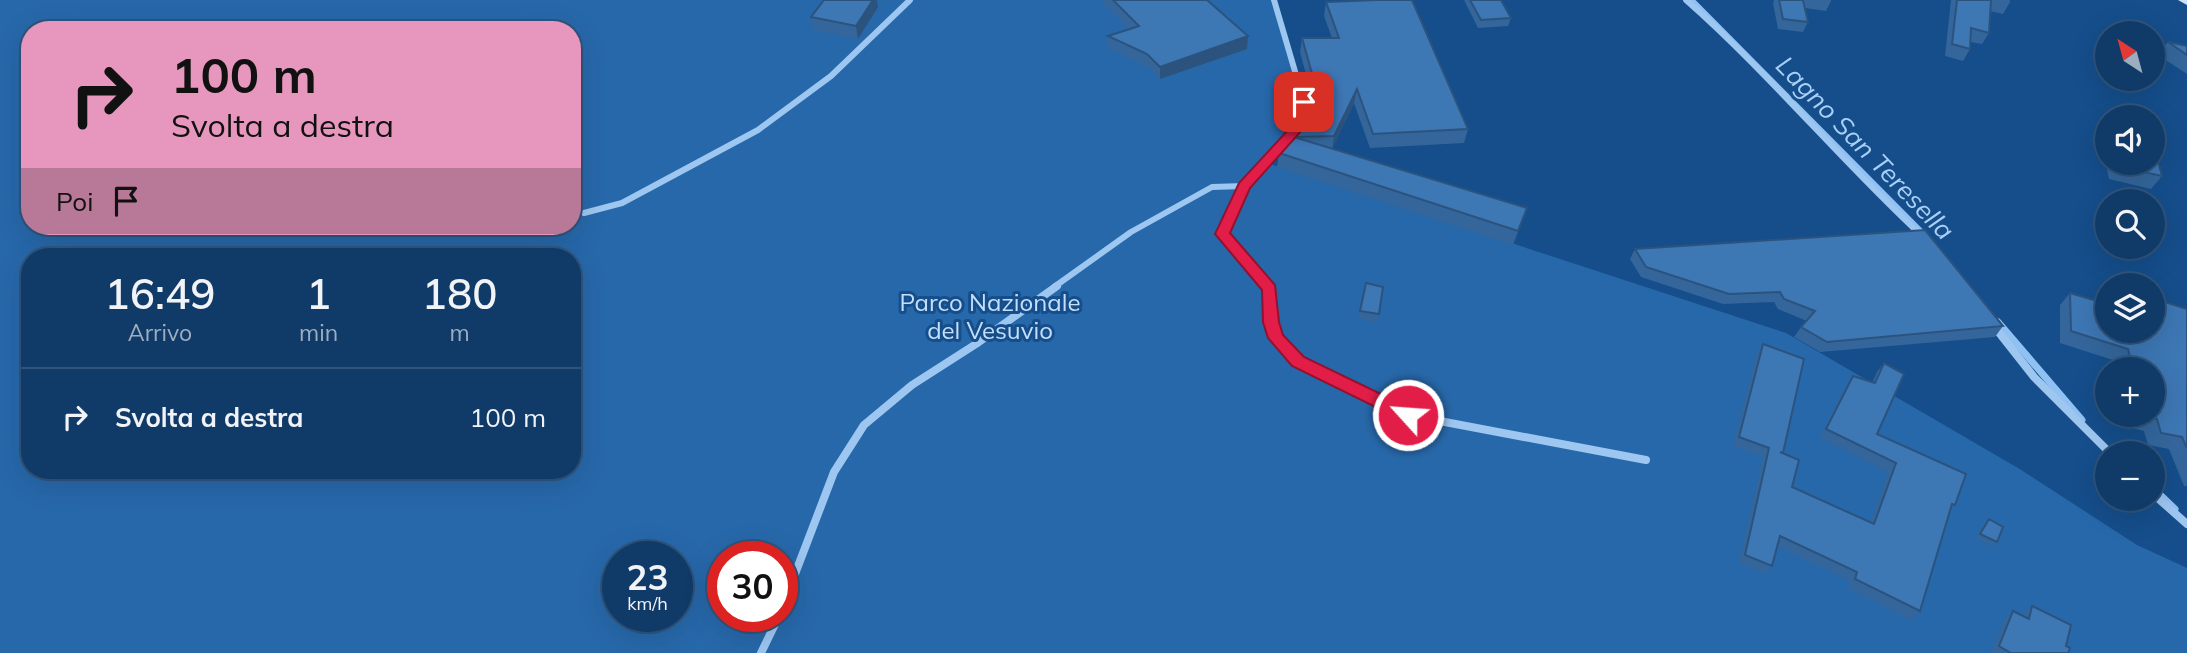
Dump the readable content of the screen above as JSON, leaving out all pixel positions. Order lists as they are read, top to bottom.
{
  "water": ["Lagno San Teresella"],
  "parks": ["Parco Nazionale del Vesuvio"],
  "north": "top left",
  "page": {
    "map_buttons": ["+", "−"],
    "turn": ["100 m", "Svolta a destra"],
    "then": "Poi",
    "eta": [
      "16:49",
      "Arrivo",
      "1",
      "min",
      "180",
      "m"
    ],
    "list": [
      {
        "name": "Svolta a destra",
        "value": "100 m"
      }
    ],
    "speed": "23 km/h",
    "limit": "30"
  }
}
